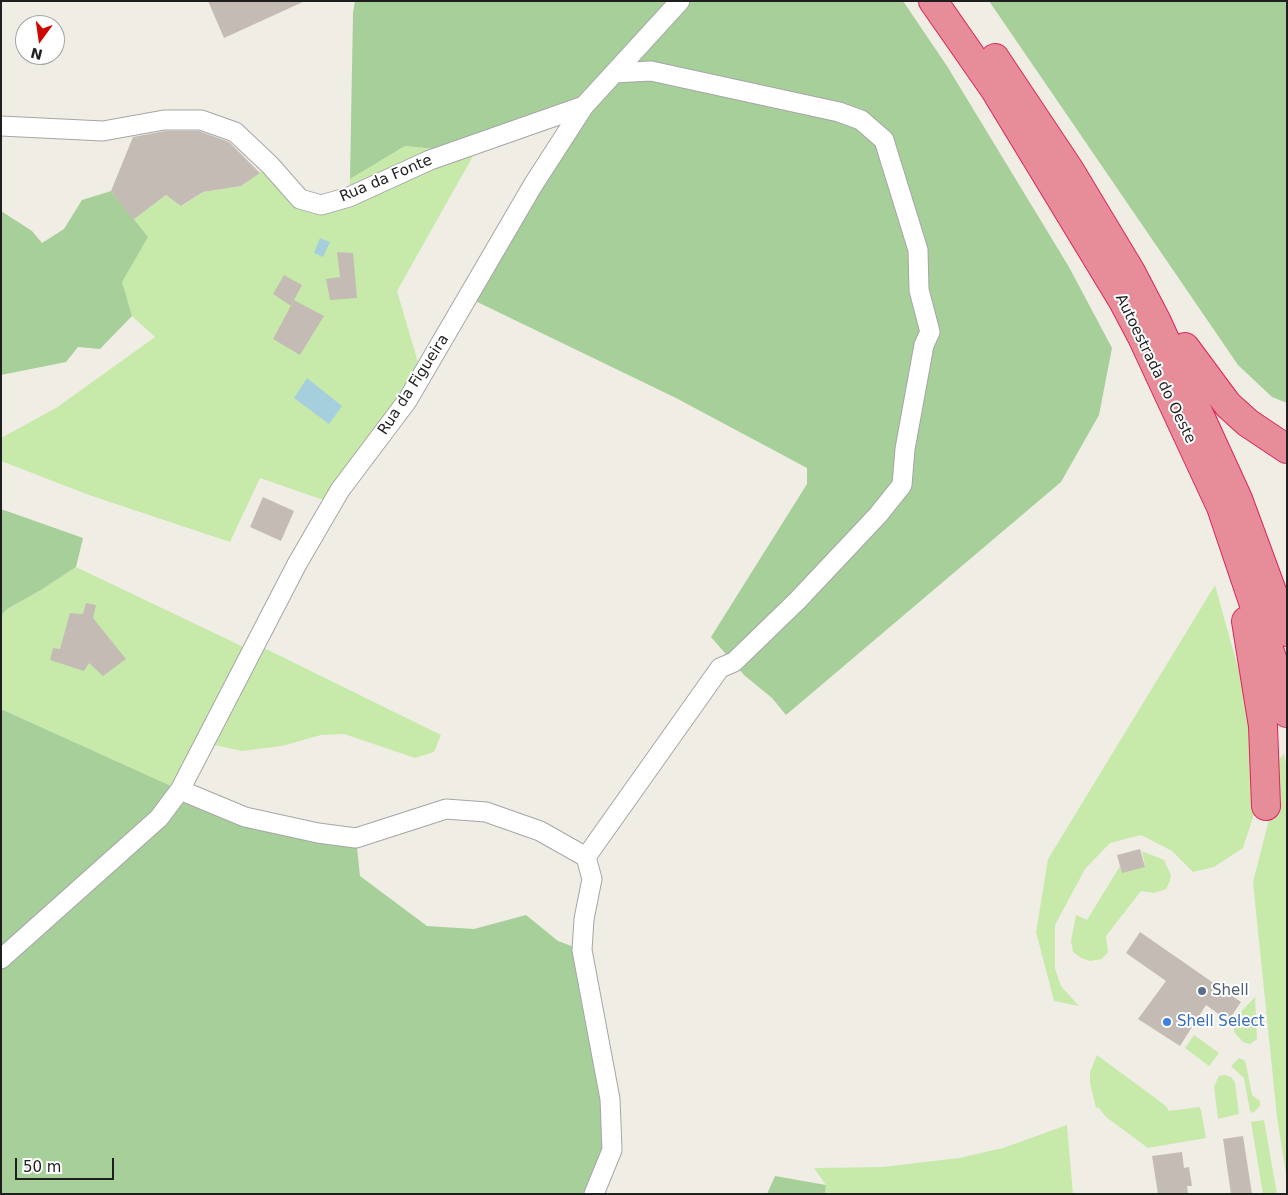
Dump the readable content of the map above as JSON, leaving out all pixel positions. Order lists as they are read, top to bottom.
{
  "streets": {
    "highway": ["Autoestrada do Oeste"],
    "street": ["Rua da Fonte", "Rua da Figueira"]
  },
  "crossings": [
    ["Rua da Fonte", "Rua da Figueira"]
  ],
  "places": ["Shell", "Shell Select"],
  "scale_bar": "50 m",
  "north": "bottom"
}
